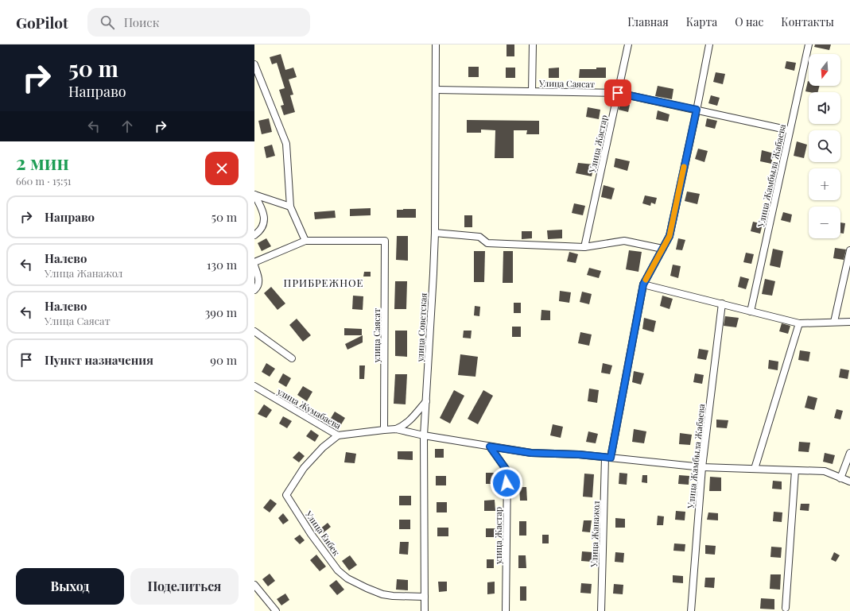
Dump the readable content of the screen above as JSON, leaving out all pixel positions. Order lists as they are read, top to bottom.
{
  "streets": {
    "street": [
      "Улица Саясат",
      "Улица Жастар",
      "Улица Жамбыла Жабаева",
      "улица Советская",
      "улица Саясат",
      "улица Жумабаева",
      "Улица Енбек",
      "Улица Жанажол",
      "улица Жастар"
    ]
  },
  "crossings": [
    ["Улица Саясат", "Улица Жастар"],
    ["Улица Саясат", "Улица Жамбыла Жабаева"],
    ["Улица Саясат", "улица Советская"],
    ["Улица Саясат", "Улица Жанажол"],
    ["улица Советская", "Улица Енбек"],
    ["улица Саясат", "улица Жумабаева"],
    ["улица Жумабаева", "Улица Енбек"]
  ],
  "districts": ["ПРИБРЕЖНОЕ"],
  "north": "bottom",
  "page": {
    "header": "GoPilot",
    "search": "Поиск",
    "nav": [
      "Главная",
      "Карта",
      "О нас",
      "Контакты"
    ],
    "turn": ["50 m", "Направо"],
    "map_buttons": ["+", "−"],
    "heading": ["2 мин", "660 m · 15:51"],
    "list": [
      {
        "name": "Направо",
        "value": "50 m"
      },
      {
        "name": "Налево",
        "note": "Улица Жанажол",
        "value": "130 m"
      },
      {
        "name": "Налево",
        "note": "Улица Саясат",
        "value": "390 m"
      },
      {
        "name": "Пункт назначения",
        "value": "90 m"
      }
    ],
    "buttons": ["Выход", "Поделиться"]
  }
}
